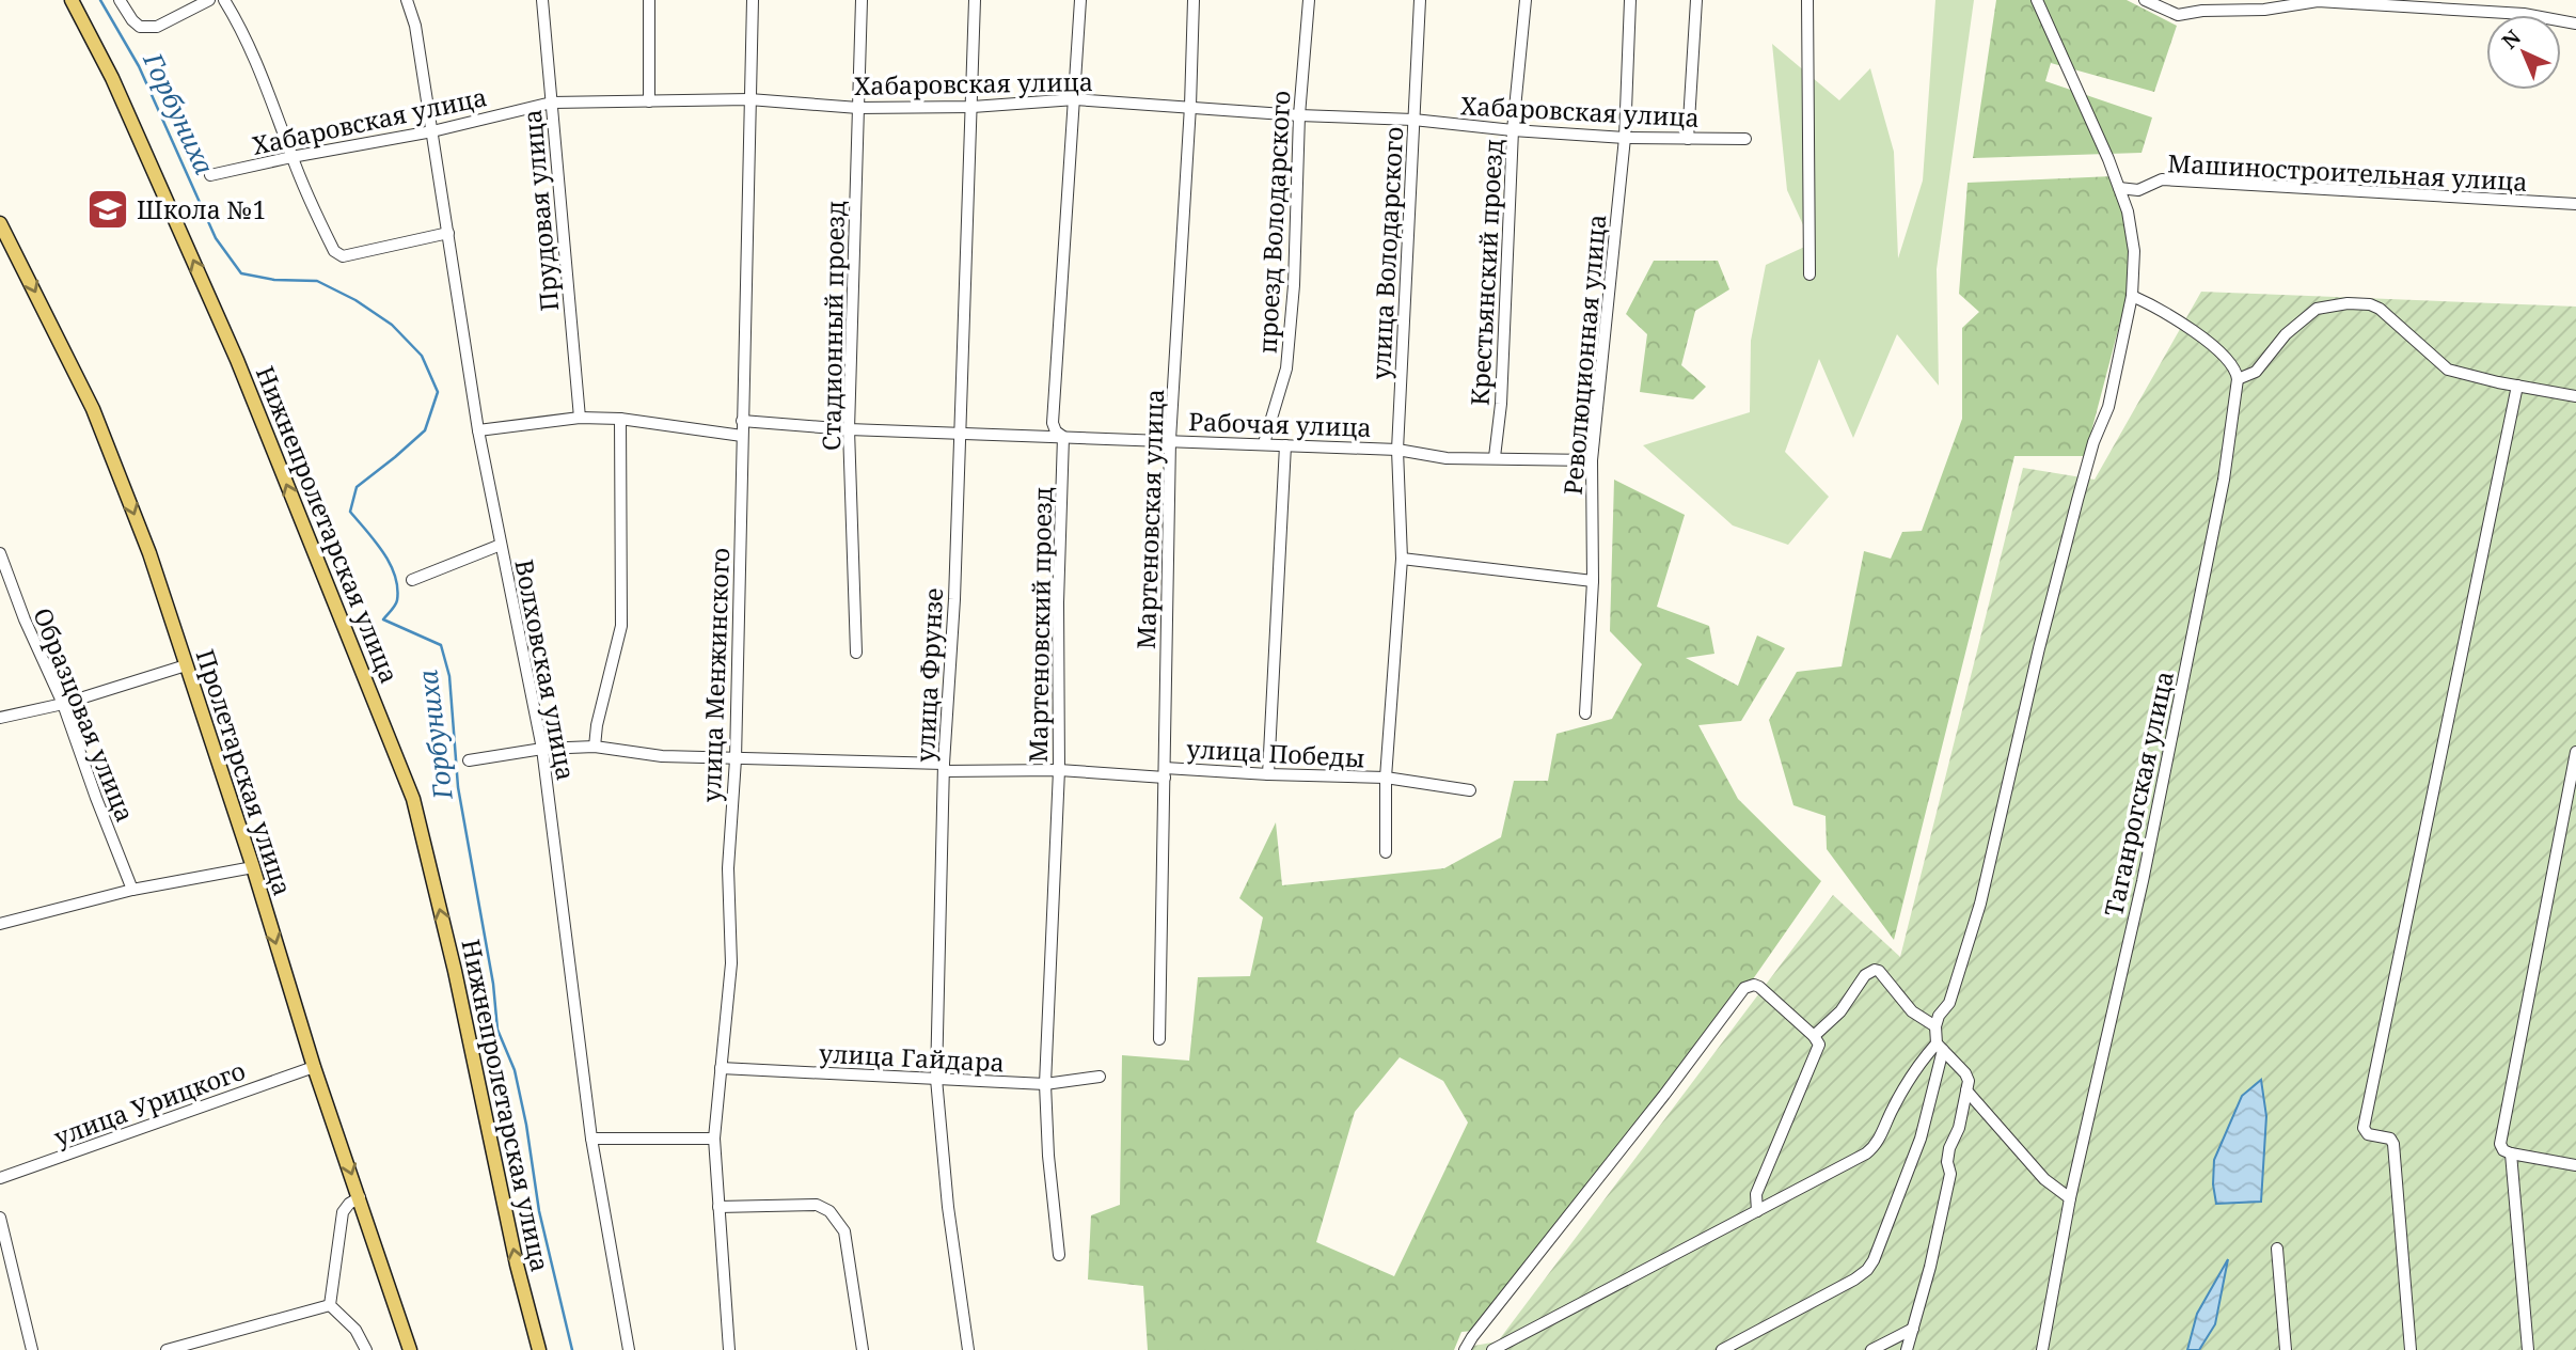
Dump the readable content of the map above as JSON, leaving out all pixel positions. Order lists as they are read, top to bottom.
{
  "streets": {
    "main road": ["Нижнепролетарская улица", "Пролетарская улица"],
    "street": [
      "Хабаровская улица",
      "Машиностроительная улица",
      "Прудовая улица",
      "проезд Володарского",
      "улица Володарского",
      "Крестьянский проезд",
      "Стадионный проезд",
      "Революционная улица",
      "Рабочая улица",
      "Мартеновская улица",
      "Мартеновский проезд",
      "Волховская улица",
      "улица Менжинского",
      "улица Фрунзе",
      "Образцовая улица",
      "улица Победы",
      "Таганрогская улица",
      "улица Гайдара",
      "улица Урицкого"
    ]
  },
  "crossings": [
    ["Хабаровская улица", "Прудовая улица"],
    ["Хабаровская улица", "проезд Володарского"],
    ["Хабаровская улица", "улица Володарского"],
    ["Хабаровская улица", "Крестьянский проезд"],
    ["Хабаровская улица", "Стадионный проезд"],
    ["Хабаровская улица", "Революционная улица"],
    ["Хабаровская улица", "Мартеновская улица"],
    ["Хабаровская улица", "Мартеновский проезд"],
    ["Хабаровская улица", "Волховская улица"],
    ["Хабаровская улица", "улица Менжинского"],
    ["Хабаровская улица", "улица Фрунзе"],
    ["проезд Володарского", "Рабочая улица"],
    ["улица Володарского", "Рабочая улица"],
    ["улица Володарского", "улица Победы"],
    ["Крестьянский проезд", "Рабочая улица"],
    ["Стадионный проезд", "Рабочая улица"],
    ["Революционная улица", "Рабочая улица"],
    ["Рабочая улица", "Мартеновская улица"],
    ["Рабочая улица", "Мартеновский проезд"],
    ["Рабочая улица", "улица Менжинского"],
    ["Рабочая улица", "улица Фрунзе"],
    ["Мартеновская улица", "улица Победы"],
    ["Мартеновский проезд", "улица Победы"],
    ["Мартеновский проезд", "улица Гайдара"],
    ["Волховская улица", "улица Победы"],
    ["улица Менжинского", "улица Победы"],
    ["улица Менжинского", "улица Гайдара"],
    ["улица Фрунзе", "улица Победы"],
    ["улица Фрунзе", "улица Гайдара"],
    ["Пролетарская улица", "улица Урицкого"]
  ],
  "one_way": ["Нижнепролетарская улица", "Пролетарская улица"],
  "water": ["Горбуниха"],
  "places": {
    "school or university": ["Школа №1"]
  },
  "north": "top left"
}
